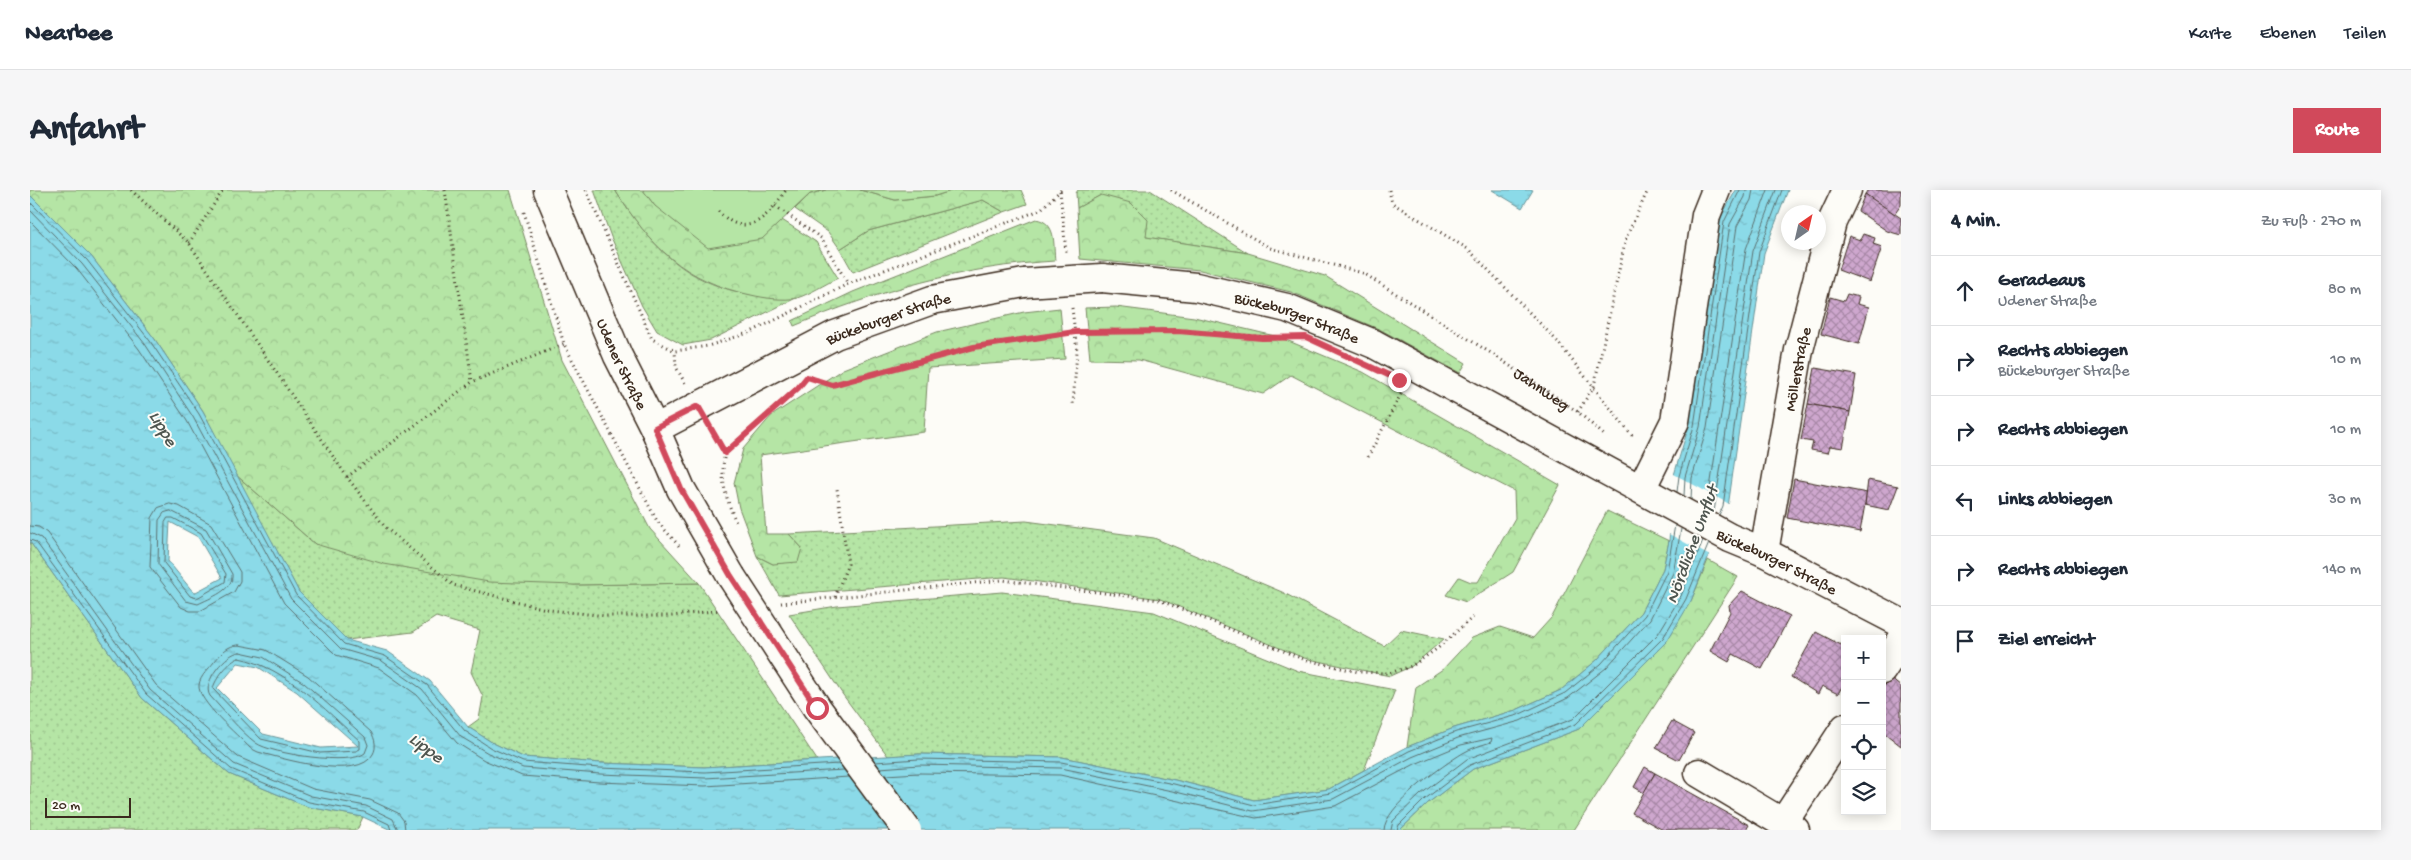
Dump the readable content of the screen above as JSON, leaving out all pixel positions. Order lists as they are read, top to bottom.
{
  "streets": {
    "street": ["Bückeburger Straße", "Udener Straße", "Möllerstraße"],
    "path": ["Jahnweg"]
  },
  "crossings": [
    ["Bückeburger Straße", "Udener Straße"],
    ["Bückeburger Straße", "Möllerstraße"]
  ],
  "water": ["Lippe", "Nördliche Umflut"],
  "scale_bar": "20 m",
  "north": "top right",
  "page": {
    "header": "Nearbee",
    "nav": ["Karte", "Ebenen", "Teilen"],
    "buttons": "Route",
    "title": "Anfahrt",
    "heading": ["4 Min.", "Zu Fuß · 270 m"],
    "list": [
      ["Geradeaus", "Udener Straße", "80 m"],
      ["Rechts abbiegen", "Bückeburger Straße", "10 m"],
      ["Rechts abbiegen", "10 m"],
      ["Links abbiegen", "30 m"],
      ["Rechts abbiegen", "140 m"],
      "Ziel erreicht"
    ],
    "map_buttons": ["+", "−"],
    "scale": "20 m"
  }
}
